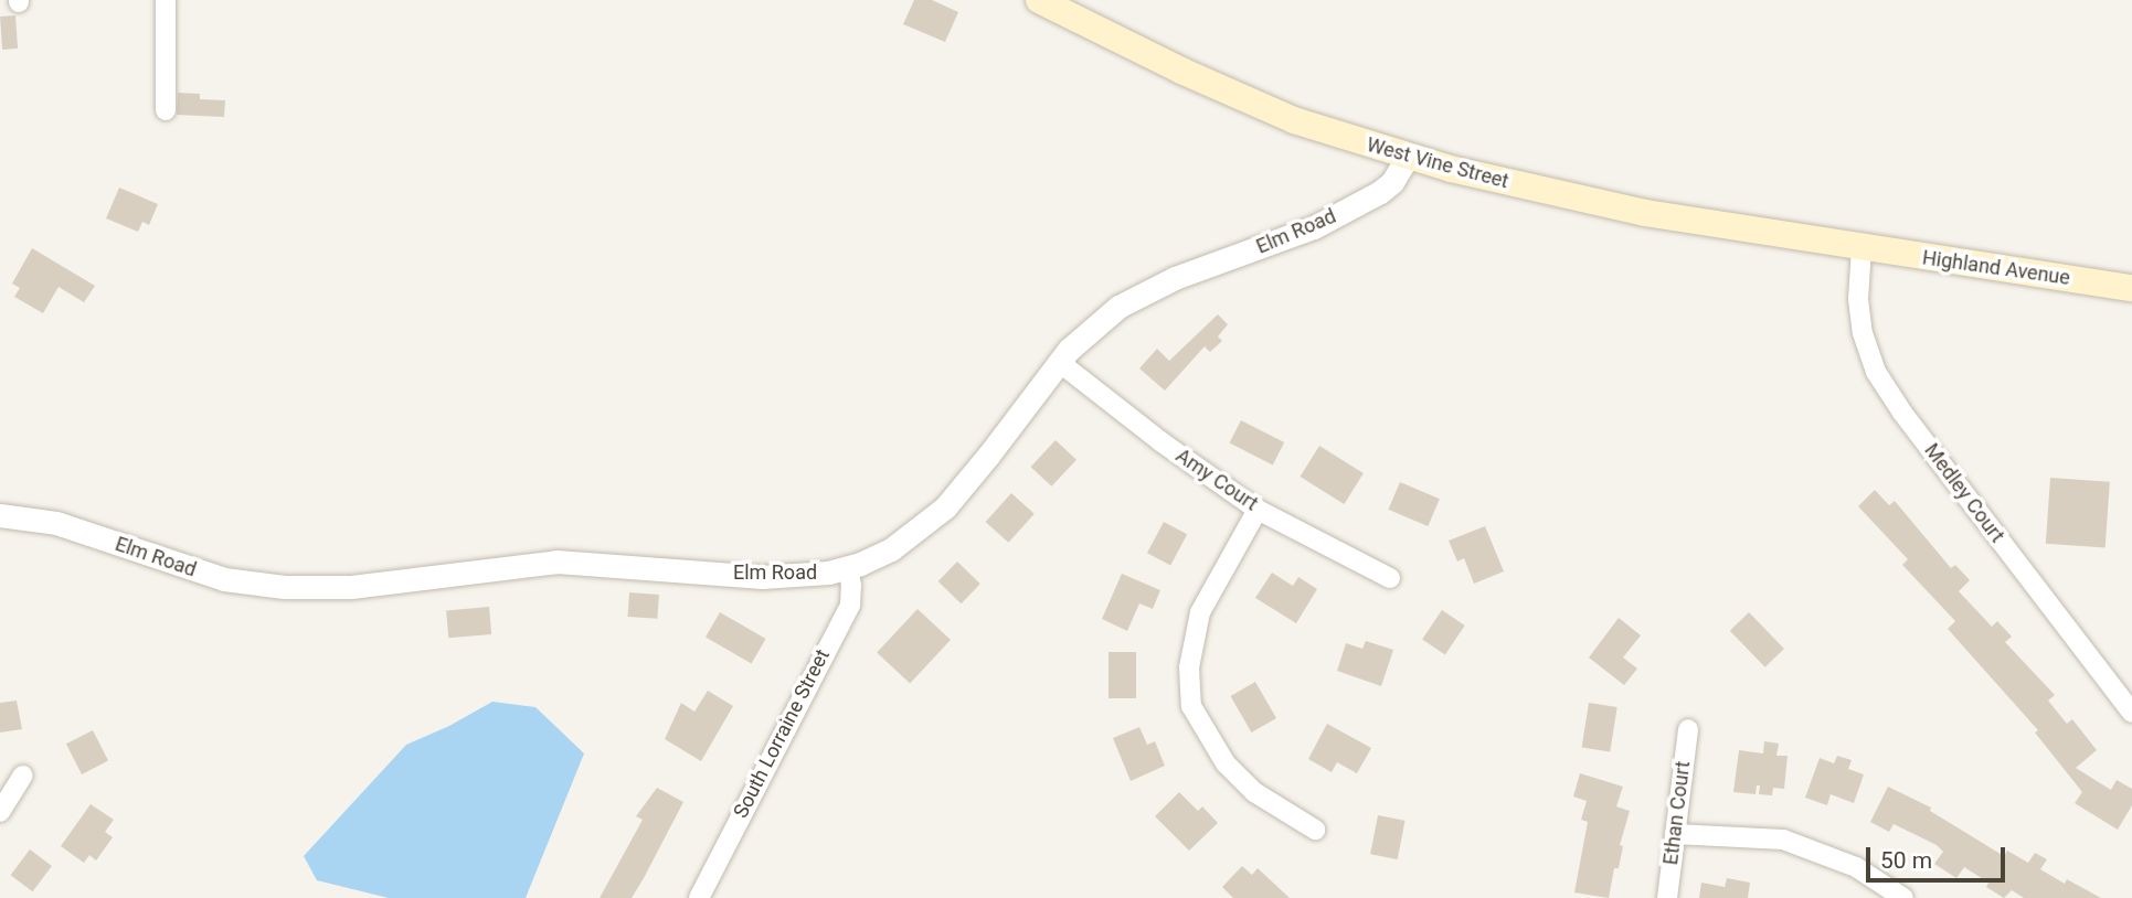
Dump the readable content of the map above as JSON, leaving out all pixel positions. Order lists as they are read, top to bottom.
{
  "streets": {
    "main road": ["West Vine Street", "Highland Avenue"],
    "street": [
      "Elm Road",
      "Amy Court",
      "Medley Court",
      "South Lorraine Street",
      "Ethan Court"
    ]
  },
  "crossings": [
    ["West Vine Street", "Elm Road"],
    ["West Vine Street", "Highland Avenue"],
    ["West Vine Street", "Medley Court"],
    ["Elm Road", "Amy Court"],
    ["Elm Road", "South Lorraine Street"],
    ["Highland Avenue", "Medley Court"]
  ],
  "scale_bar": "50 m"
}
